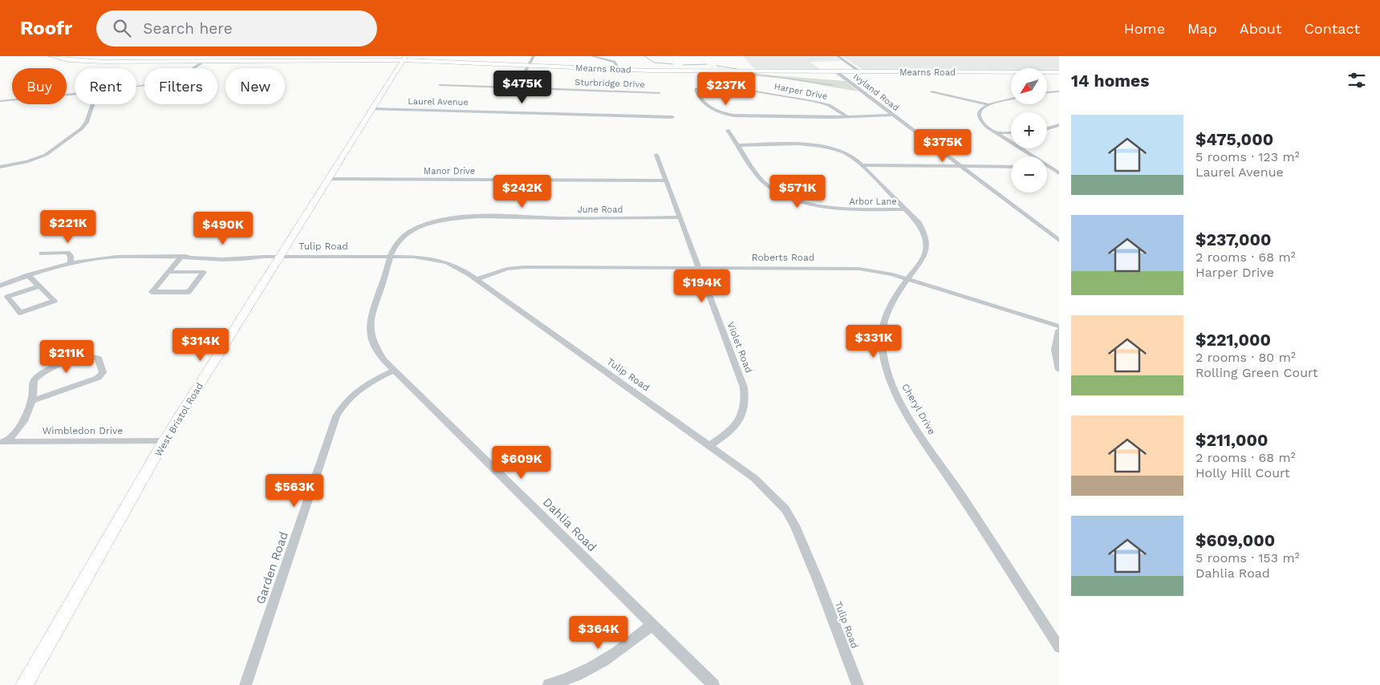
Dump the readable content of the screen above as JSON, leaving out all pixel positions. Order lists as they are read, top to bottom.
{
  "streets": {
    "street": [
      "Mearns Road",
      "Sturbridge Drive",
      "Harper Drive",
      "Ivyland Road",
      "Laurel Avenue",
      "Manor Drive",
      "Arbor Lane",
      "June Road",
      "Tulip Road",
      "Roberts Road",
      "Violet Road",
      "Cheryl Drive",
      "West Bristol Road",
      "Wimbledon Drive",
      "Dahlia Road",
      "Garden Road"
    ]
  },
  "crossings": [
    ["Mearns Road", "Ivyland Road"],
    ["Mearns Road", "West Bristol Road"],
    ["Harper Drive", "Ivyland Road"],
    ["Laurel Avenue", "West Bristol Road"],
    ["Manor Drive", "Violet Road"],
    ["Manor Drive", "West Bristol Road"],
    ["Arbor Lane", "Cheryl Drive"],
    ["June Road", "Tulip Road"],
    ["June Road", "Violet Road"],
    ["June Road", "Dahlia Road"],
    ["Tulip Road", "Roberts Road"],
    ["Tulip Road", "Violet Road"],
    ["Tulip Road", "West Bristol Road"],
    ["Tulip Road", "Dahlia Road"],
    ["Roberts Road", "Violet Road"],
    ["Roberts Road", "Cheryl Drive"],
    ["West Bristol Road", "Wimbledon Drive"],
    ["Dahlia Road", "Garden Road"]
  ],
  "north": "bottom left",
  "page": {
    "header": "Roofr",
    "search": "Search here",
    "nav": [
      "Home",
      "Map",
      "About",
      "Contact"
    ],
    "heading": "14 homes",
    "map_buttons": ["+", "−"],
    "chip": [
      "Buy",
      "Rent",
      "Filters",
      "New"
    ],
    "price": [
      "$475K",
      "$237K",
      "$375K",
      "$242K",
      "$571K",
      "$221K",
      "$490K",
      "$194K",
      "$331K",
      "$314K",
      "$211K",
      "$609K",
      "$563K",
      "$364K"
    ],
    "list": [
      {
        "name": "$475,000",
        "note": "5 rooms · 123 m² · Laurel Avenue"
      },
      {
        "name": "$237,000",
        "note": "2 rooms · 68 m² · Harper Drive"
      },
      {
        "name": "$221,000",
        "note": "2 rooms · 80 m² · Rolling Green Court"
      },
      {
        "name": "$211,000",
        "note": "2 rooms · 68 m² · Holly Hill Court"
      },
      {
        "name": "$609,000",
        "note": "5 rooms · 153 m² · Dahlia Road"
      }
    ]
  }
}
